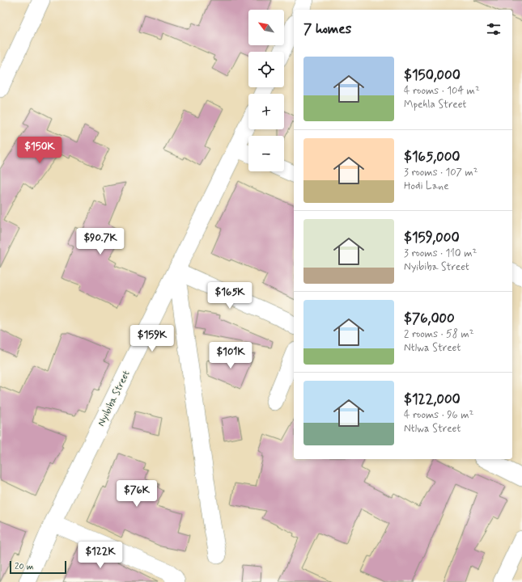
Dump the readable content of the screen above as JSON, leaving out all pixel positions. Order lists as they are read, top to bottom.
{
  "streets": {
    "street": ["Nyibiba Street"]
  },
  "scale_bar": "20 m",
  "north": "top left",
  "page": {
    "map_buttons": ["+", "−"],
    "heading": "7 homes",
    "list": [
      {
        "name": "$150,000",
        "note": "4 rooms · 104 m² · Mpehla Street"
      },
      {
        "name": "$165,000",
        "note": "3 rooms · 107 m² · Hodi Lane"
      },
      {
        "name": "$159,000",
        "note": "3 rooms · 110 m² · Nyibiba Street"
      },
      {
        "name": "$76,000",
        "note": "2 rooms · 58 m² · Ntlwa Street"
      },
      {
        "name": "$122,000",
        "note": "4 rooms · 96 m² · Ntlwa Street"
      }
    ],
    "price": [
      "$150K",
      "$90.7K",
      "$165K",
      "$159K",
      "$101K",
      "$76K",
      "$122K"
    ],
    "scale": "20 m"
  }
}
